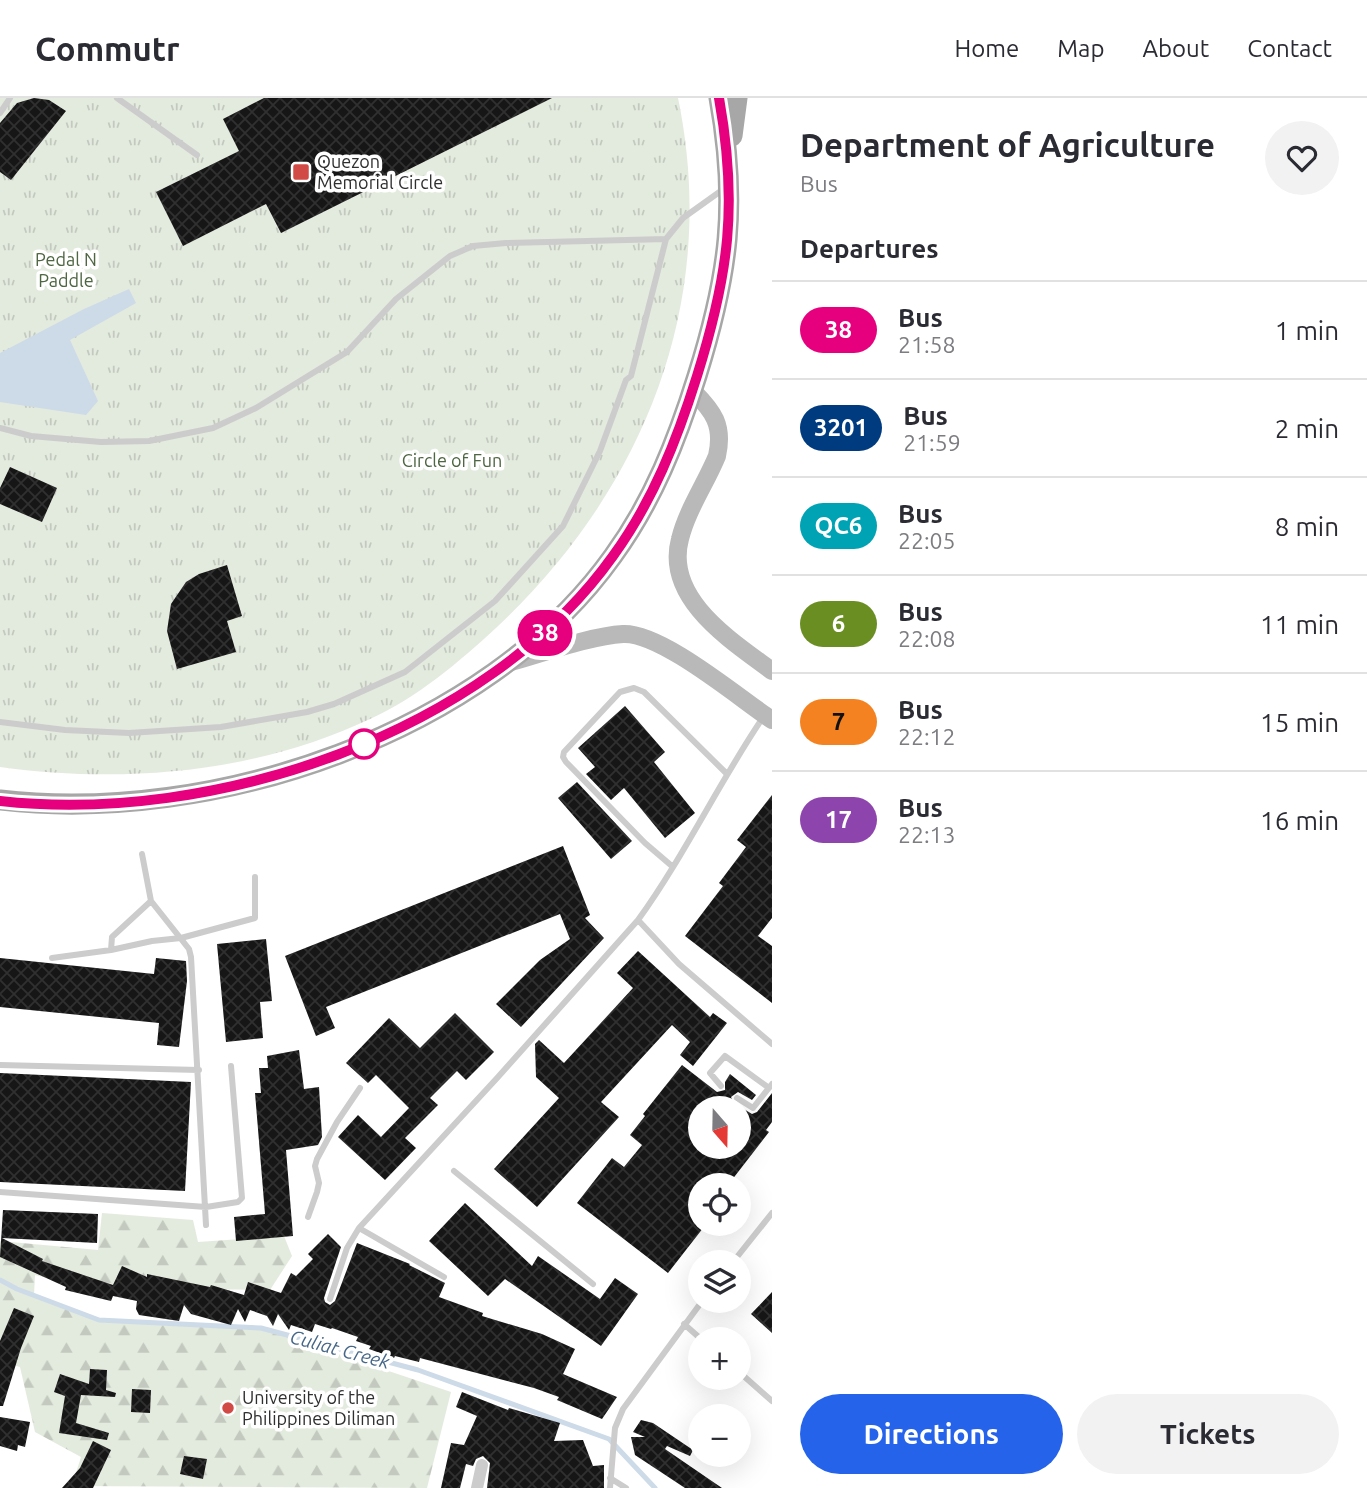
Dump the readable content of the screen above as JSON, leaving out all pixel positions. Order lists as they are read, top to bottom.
{
  "water": ["Culiat Creek"],
  "parks": ["Pedal N Paddle", "Circle of Fun"],
  "places": {
    "transit": ["Quezon Memorial Circle"],
    "other": ["University of the Philippines Diliman"]
  },
  "lines": ["bus line 38"],
  "north": "bottom",
  "page": {
    "header": "Commutr",
    "nav": [
      "Home",
      "Map",
      "About",
      "Contact"
    ],
    "on_map": "38",
    "heading": [
      ["Department of Agriculture", "Bus"],
      "Departures"
    ],
    "list": [
      {
        "mark": "38",
        "name": "Bus",
        "note": "21:58",
        "value": "1 min"
      },
      {
        "mark": "3201",
        "name": "Bus",
        "note": "21:59",
        "value": "2 min"
      },
      {
        "mark": "QC6",
        "name": "Bus",
        "note": "22:05",
        "value": "8 min"
      },
      {
        "mark": "6",
        "name": "Bus",
        "note": "22:08",
        "value": "11 min"
      },
      {
        "mark": "7",
        "name": "Bus",
        "note": "22:12",
        "value": "15 min"
      },
      {
        "mark": "17",
        "name": "Bus",
        "note": "22:13",
        "value": "16 min"
      }
    ],
    "map_buttons": ["+", "−"],
    "buttons": ["Directions", "Tickets"]
  }
}
